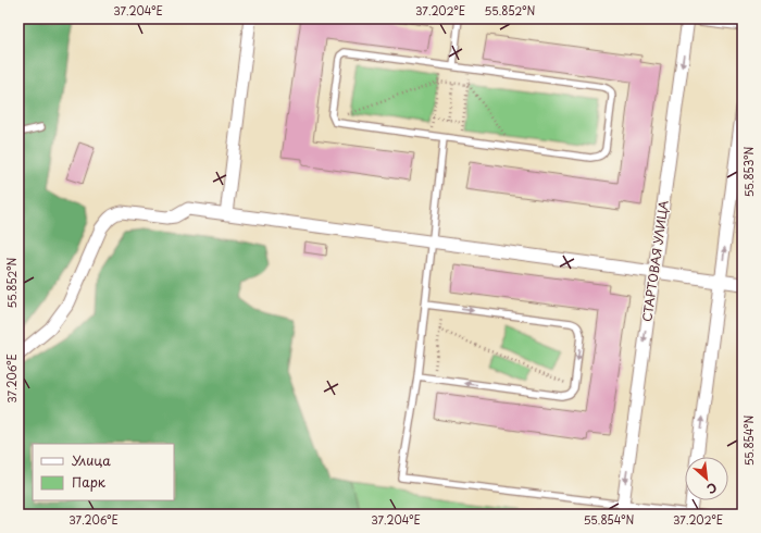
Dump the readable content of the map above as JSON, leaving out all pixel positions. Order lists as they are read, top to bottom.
{
  "streets": {
    "street": ["СТАРТОВАЯ УЛИЦА"]
  },
  "legend": ["Улица", "Парк"],
  "north": "bottom right",
  "coordinates": [
    "37.204°E",
    "37.202°E",
    "55.852°N",
    "55.853°N",
    "37.206°E",
    "55.854°N"
  ]
}
